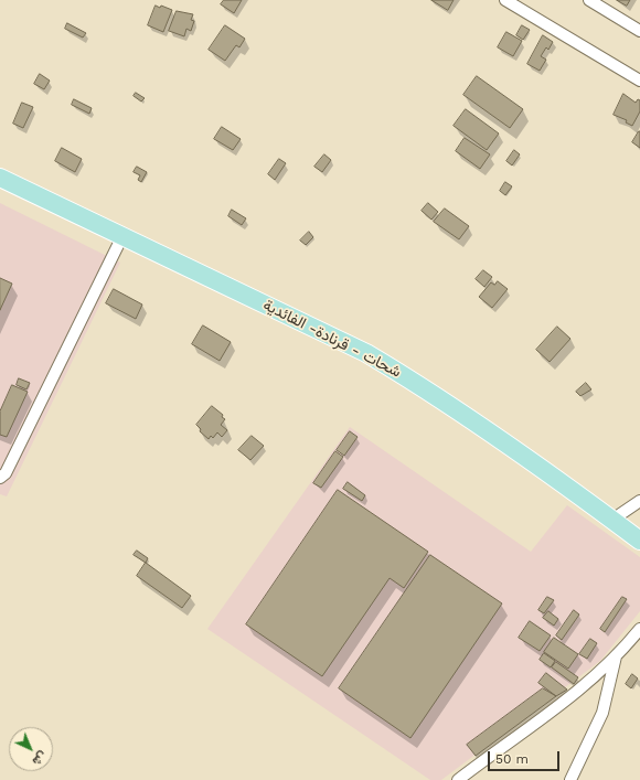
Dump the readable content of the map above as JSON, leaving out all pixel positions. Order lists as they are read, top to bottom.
{
  "streets": {
    "main road": ["شحات - قرنادة- الفائدية"]
  },
  "scale_bar": "50 m",
  "north": "bottom right"
}
